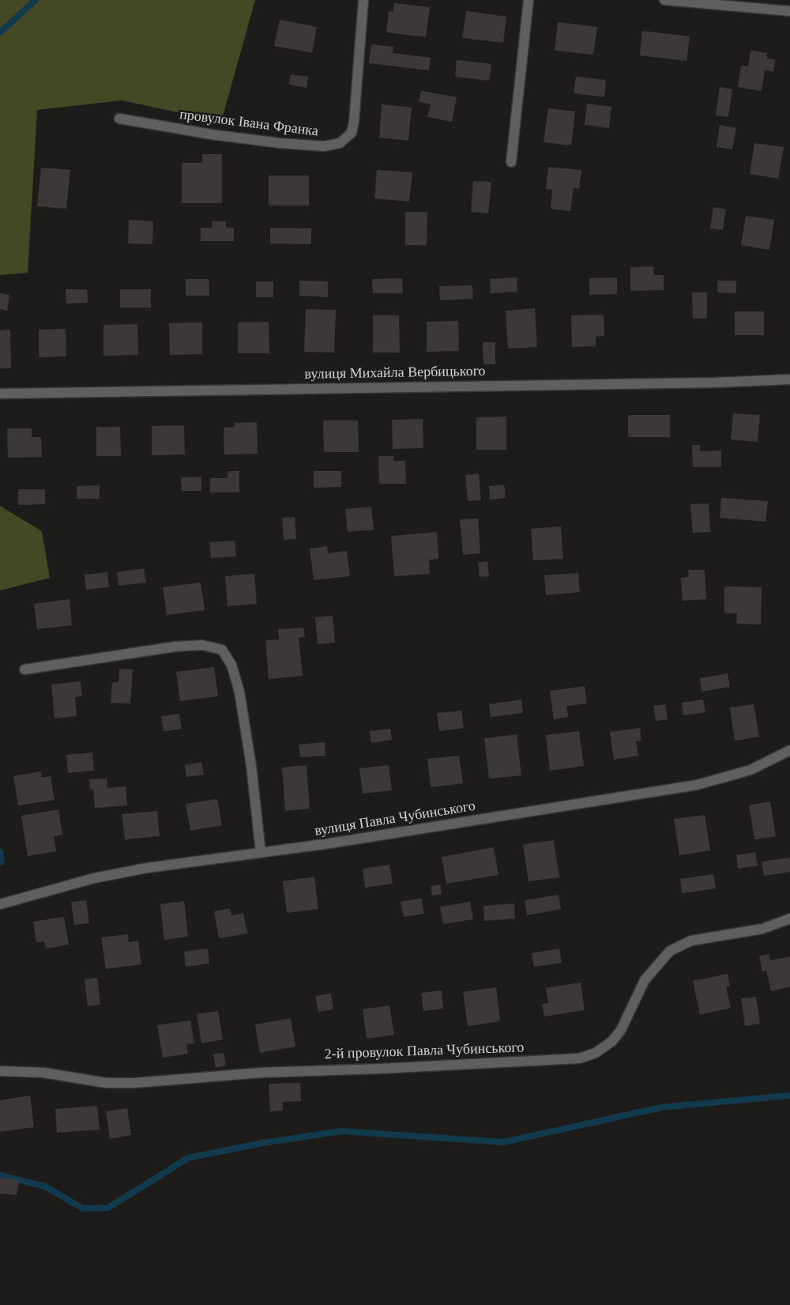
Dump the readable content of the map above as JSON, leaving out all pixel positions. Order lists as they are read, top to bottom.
{
  "streets": {
    "street": [
      "провулок Івана Франка",
      "вулиця Михайла Вербицького",
      "вулиця Павла Чубинського",
      "2-й провулок Павла Чубинського"
    ]
  }
}
